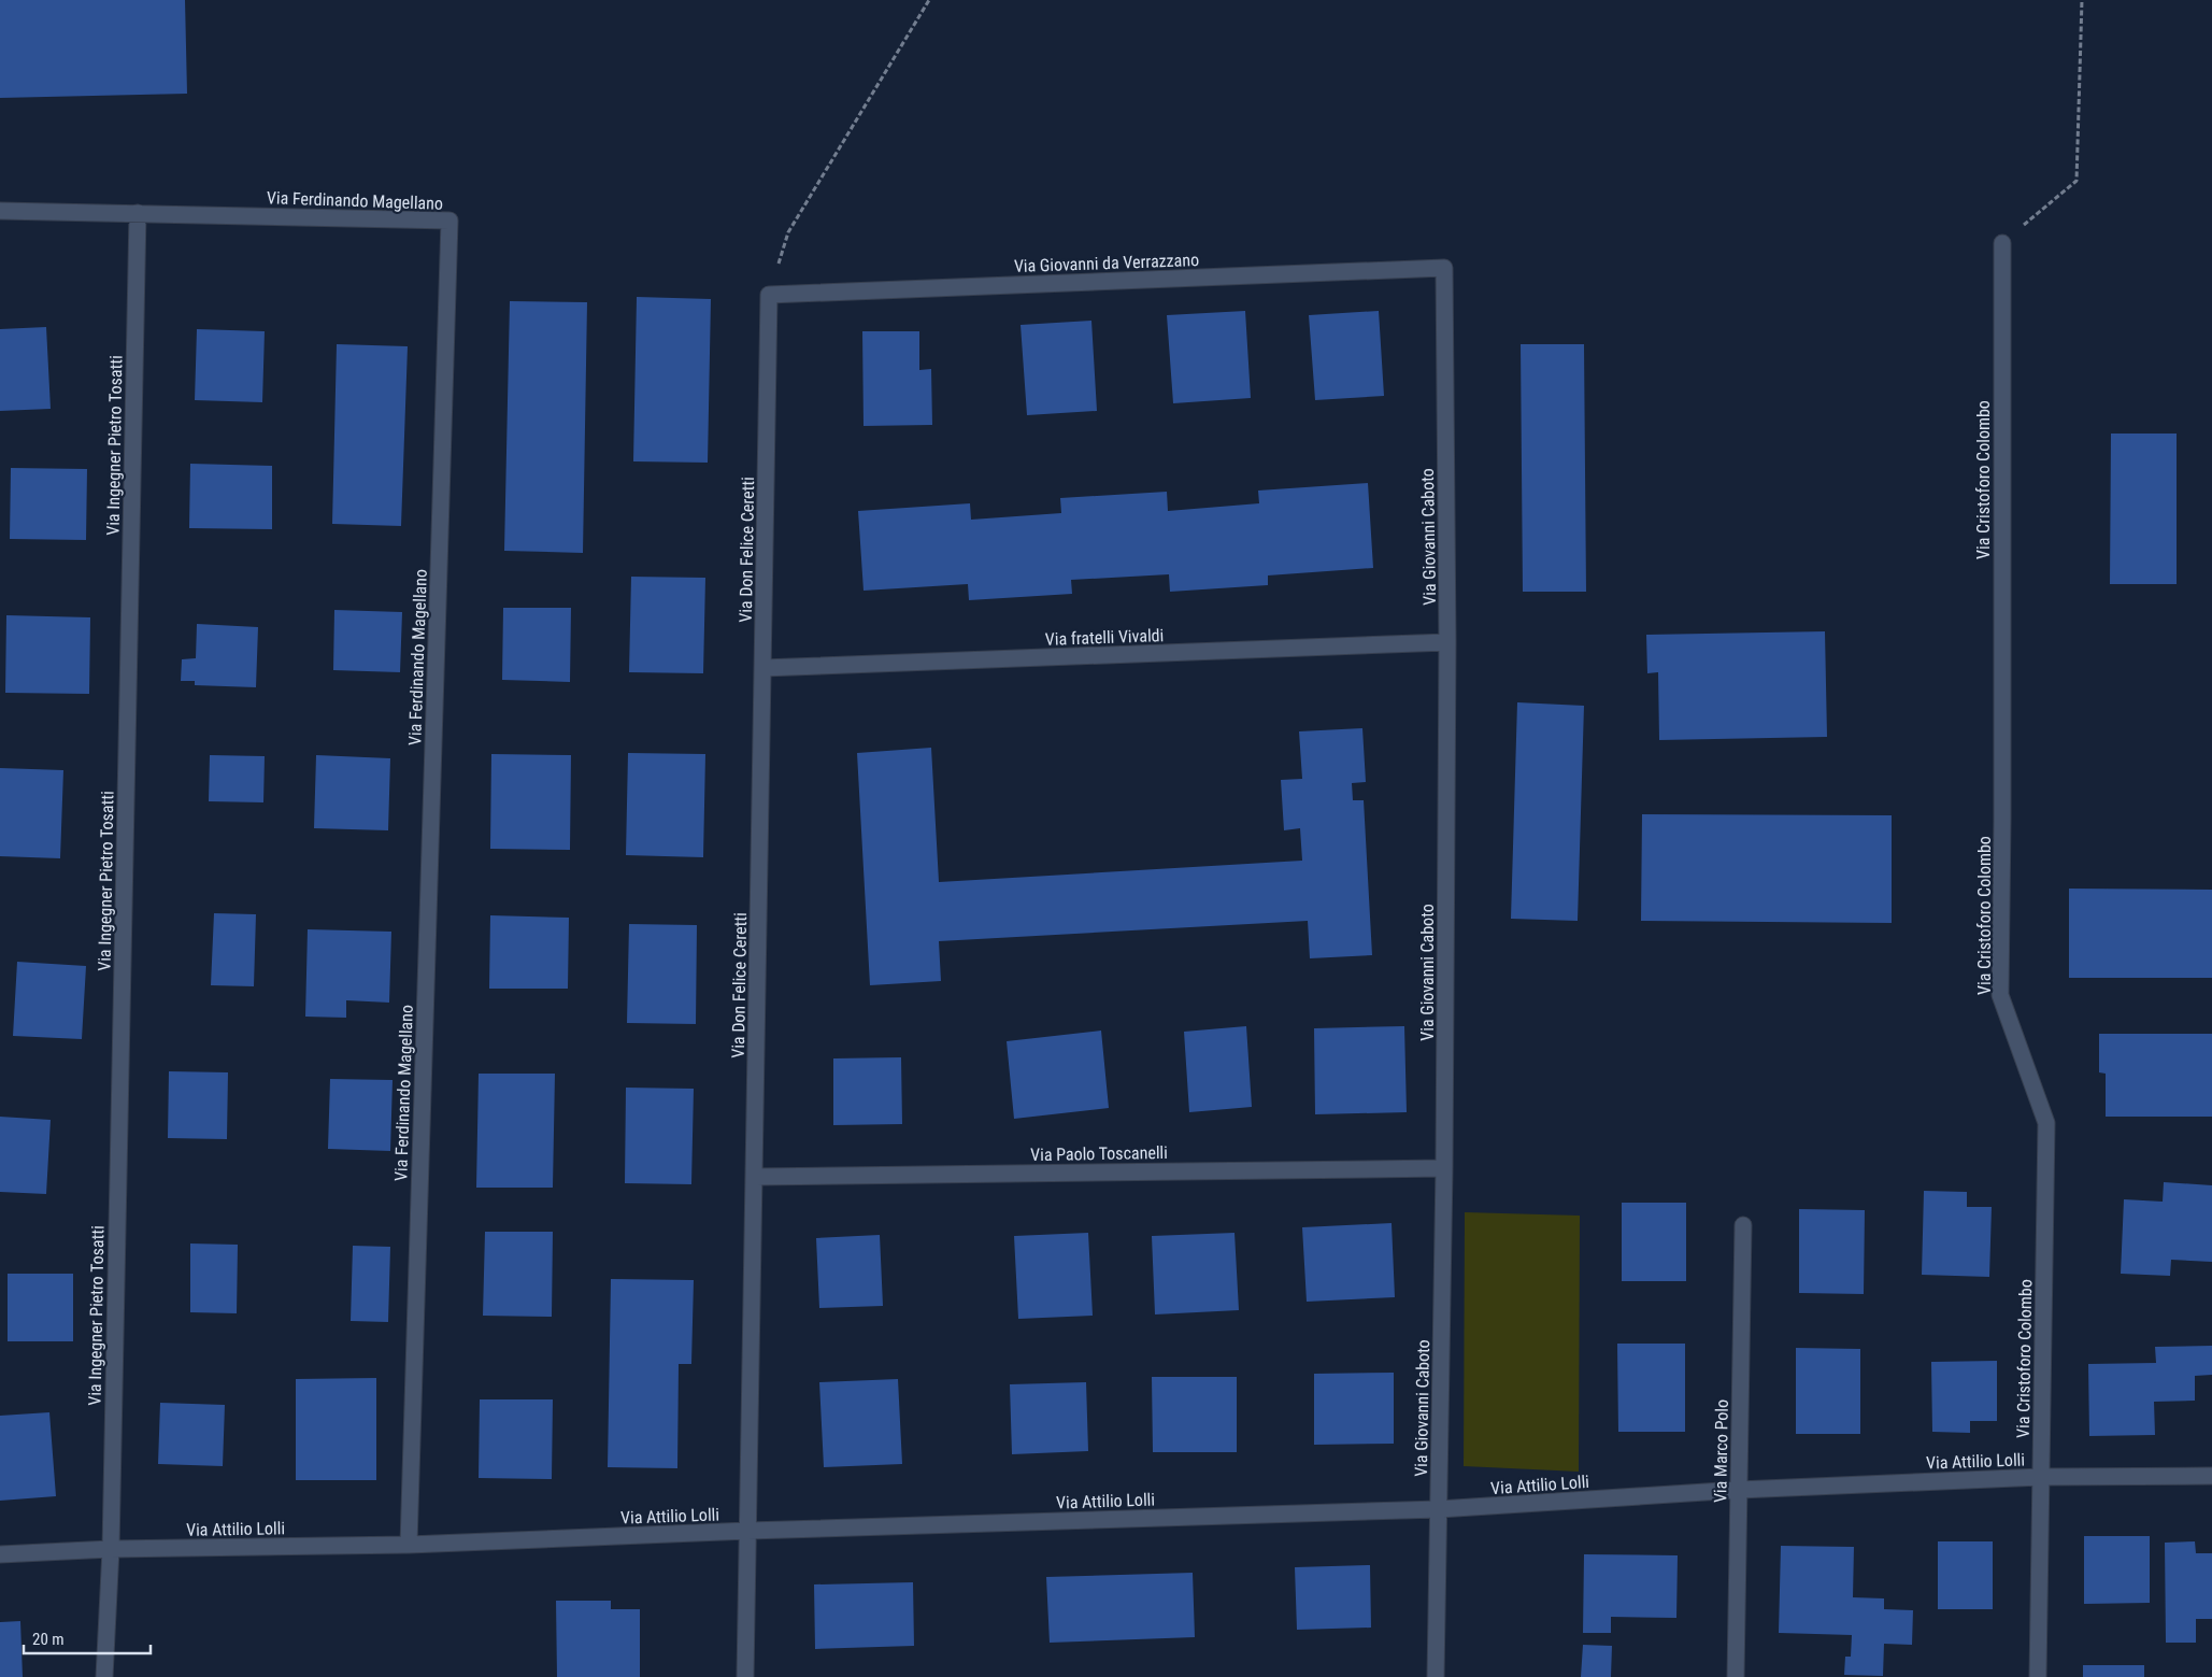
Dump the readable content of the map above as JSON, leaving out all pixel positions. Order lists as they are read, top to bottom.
{
  "streets": {
    "street": [
      "Via Ferdinando Magellano",
      "Via Giovanni da Verrazzano",
      "Via Ingegner Pietro Tosatti",
      "Via Cristoforo Colombo",
      "Via Giovanni Caboto",
      "Via Don Felice Ceretti",
      "Via fratelli Vivaldi",
      "Via Paolo Toscanelli",
      "Via Marco Polo",
      "Via Attilio Lolli"
    ]
  },
  "crossings": [
    ["Via Ferdinando Magellano", "Via Ingegner Pietro Tosatti"],
    ["Via Ferdinando Magellano", "Via Attilio Lolli"],
    ["Via Giovanni da Verrazzano", "Via Giovanni Caboto"],
    ["Via Giovanni da Verrazzano", "Via Don Felice Ceretti"],
    ["Via Ingegner Pietro Tosatti", "Via Attilio Lolli"],
    ["Via Cristoforo Colombo", "Via Attilio Lolli"],
    ["Via Giovanni Caboto", "Via fratelli Vivaldi"],
    ["Via Giovanni Caboto", "Via Paolo Toscanelli"],
    ["Via Giovanni Caboto", "Via Attilio Lolli"],
    ["Via Don Felice Ceretti", "Via fratelli Vivaldi"],
    ["Via Don Felice Ceretti", "Via Paolo Toscanelli"],
    ["Via Don Felice Ceretti", "Via Attilio Lolli"],
    ["Via Marco Polo", "Via Attilio Lolli"]
  ],
  "scale_bar": "20 m"
}
